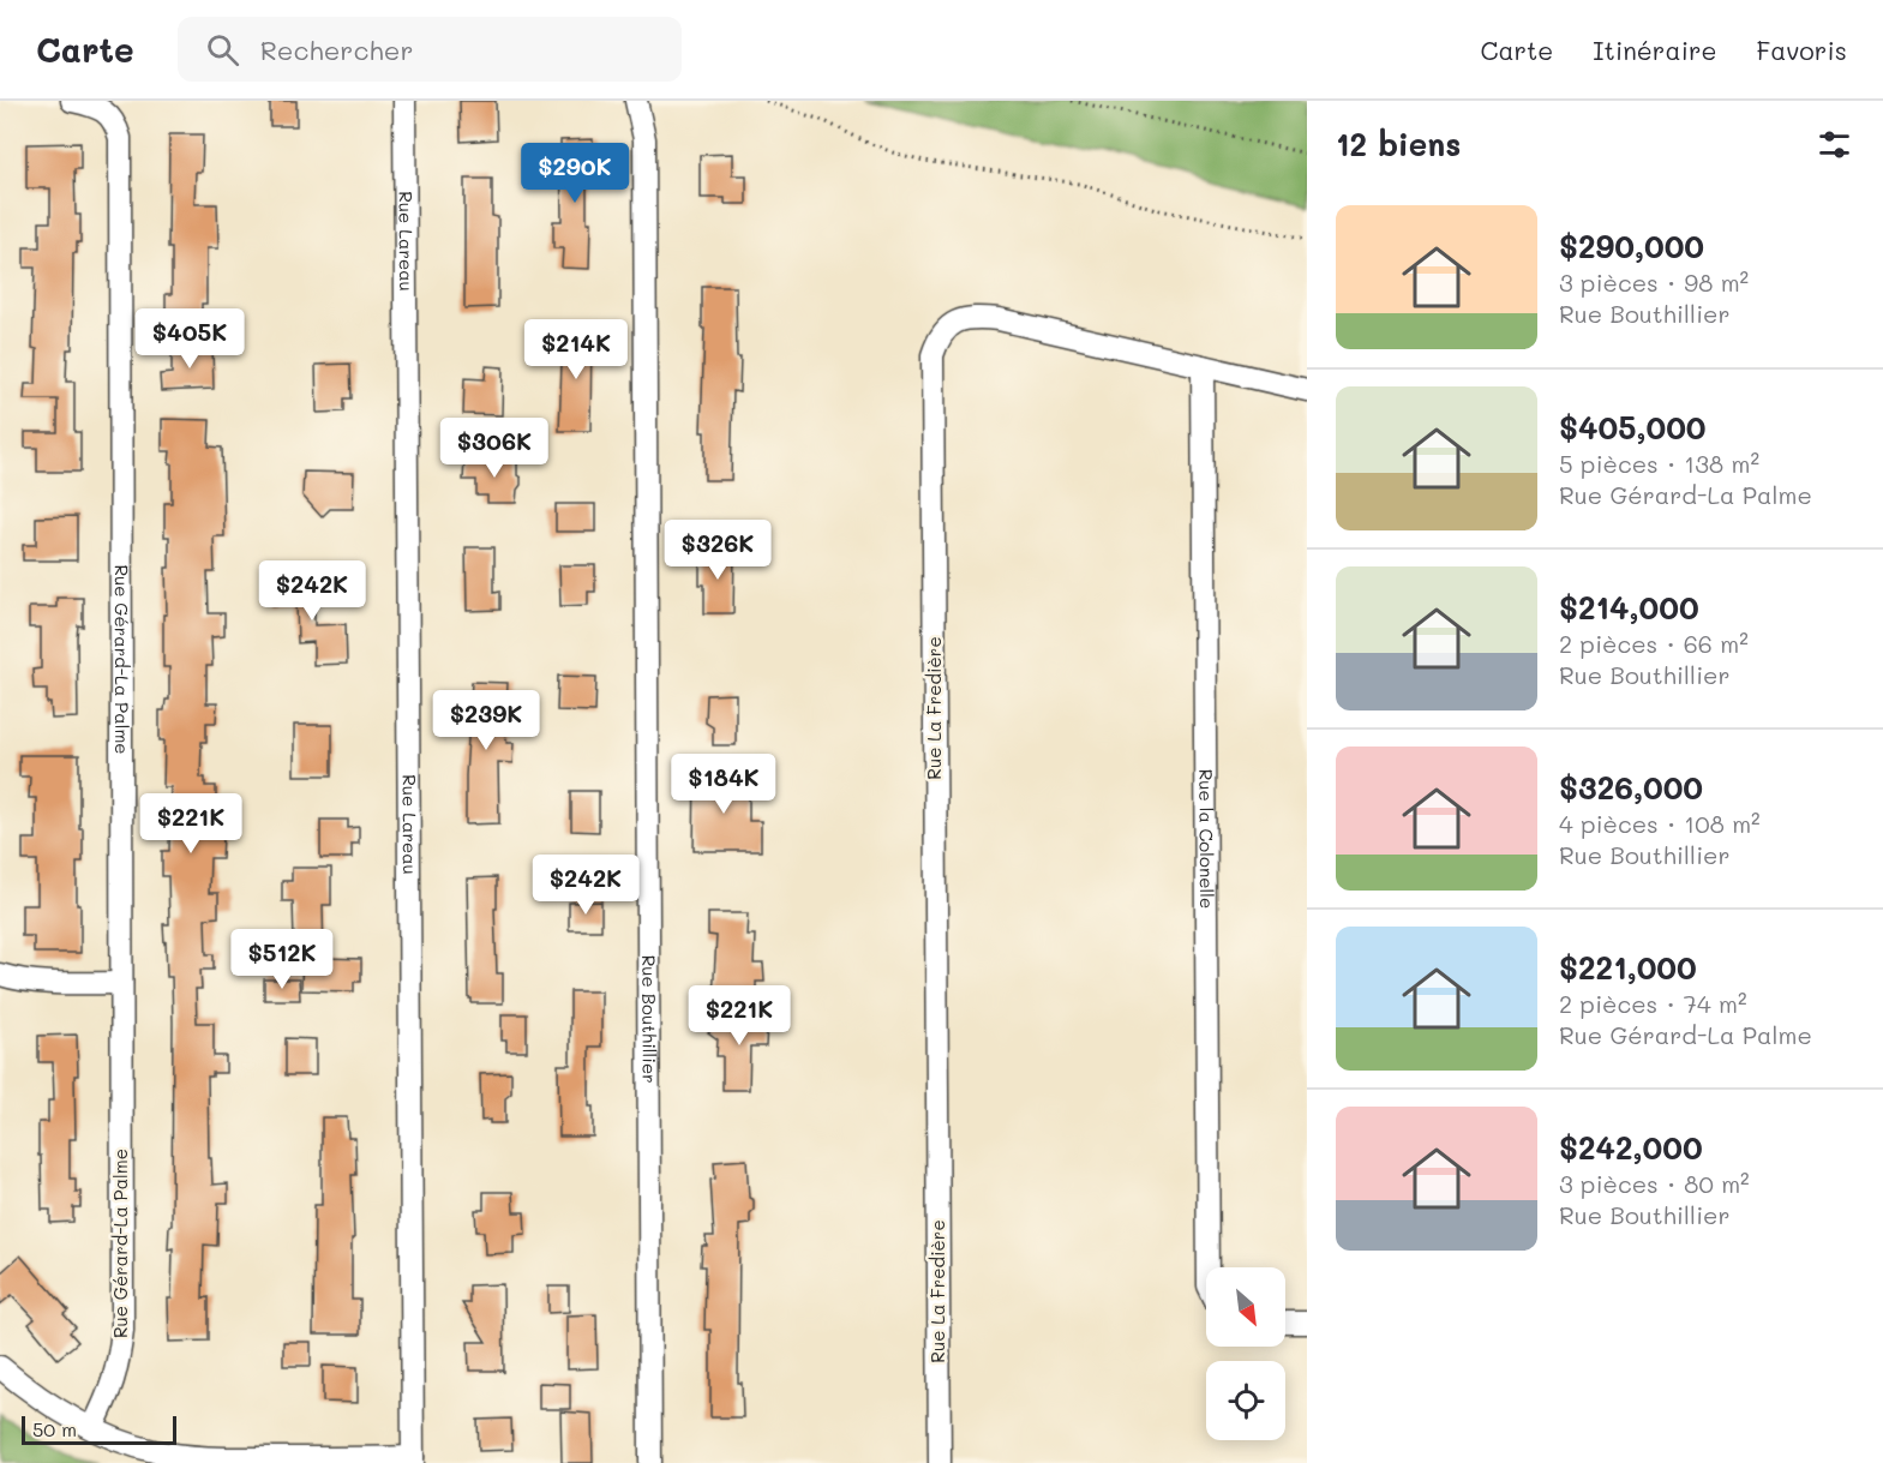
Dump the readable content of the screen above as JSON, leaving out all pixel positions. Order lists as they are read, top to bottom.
{
  "streets": {
    "street": [
      "Rue Lareau",
      "Rue Gérard-La Palme",
      "Rue La Fredière",
      "Rue la Colonelle",
      "Rue Bouthillier"
    ]
  },
  "crossings": [
    ["Rue La Fredière", "Rue la Colonelle"]
  ],
  "scale_bar": "50 m",
  "north": "bottom right",
  "page": {
    "header": "Carte",
    "search": "Rechercher",
    "nav": ["Carte", "Itinéraire", "Favoris"],
    "heading": "12 biens",
    "price": [
      "$290K",
      "$405K",
      "$214K",
      "$306K",
      "$326K",
      "$242K",
      "$239K",
      "$184K",
      "$221K",
      "$242K",
      "$512K",
      "$221K"
    ],
    "list": [
      {
        "name": "$290,000",
        "note": "3 pièces · 98 m² · Rue Bouthillier"
      },
      {
        "name": "$405,000",
        "note": "5 pièces · 138 m² · Rue Gérard-La Palme"
      },
      {
        "name": "$214,000",
        "note": "2 pièces · 66 m² · Rue Bouthillier"
      },
      {
        "name": "$326,000",
        "note": "4 pièces · 108 m² · Rue Bouthillier"
      },
      {
        "name": "$221,000",
        "note": "2 pièces · 74 m² · Rue Gérard-La Palme"
      },
      {
        "name": "$242,000",
        "note": "3 pièces · 80 m² · Rue Bouthillier"
      }
    ],
    "scale": "50 m"
  }
}
